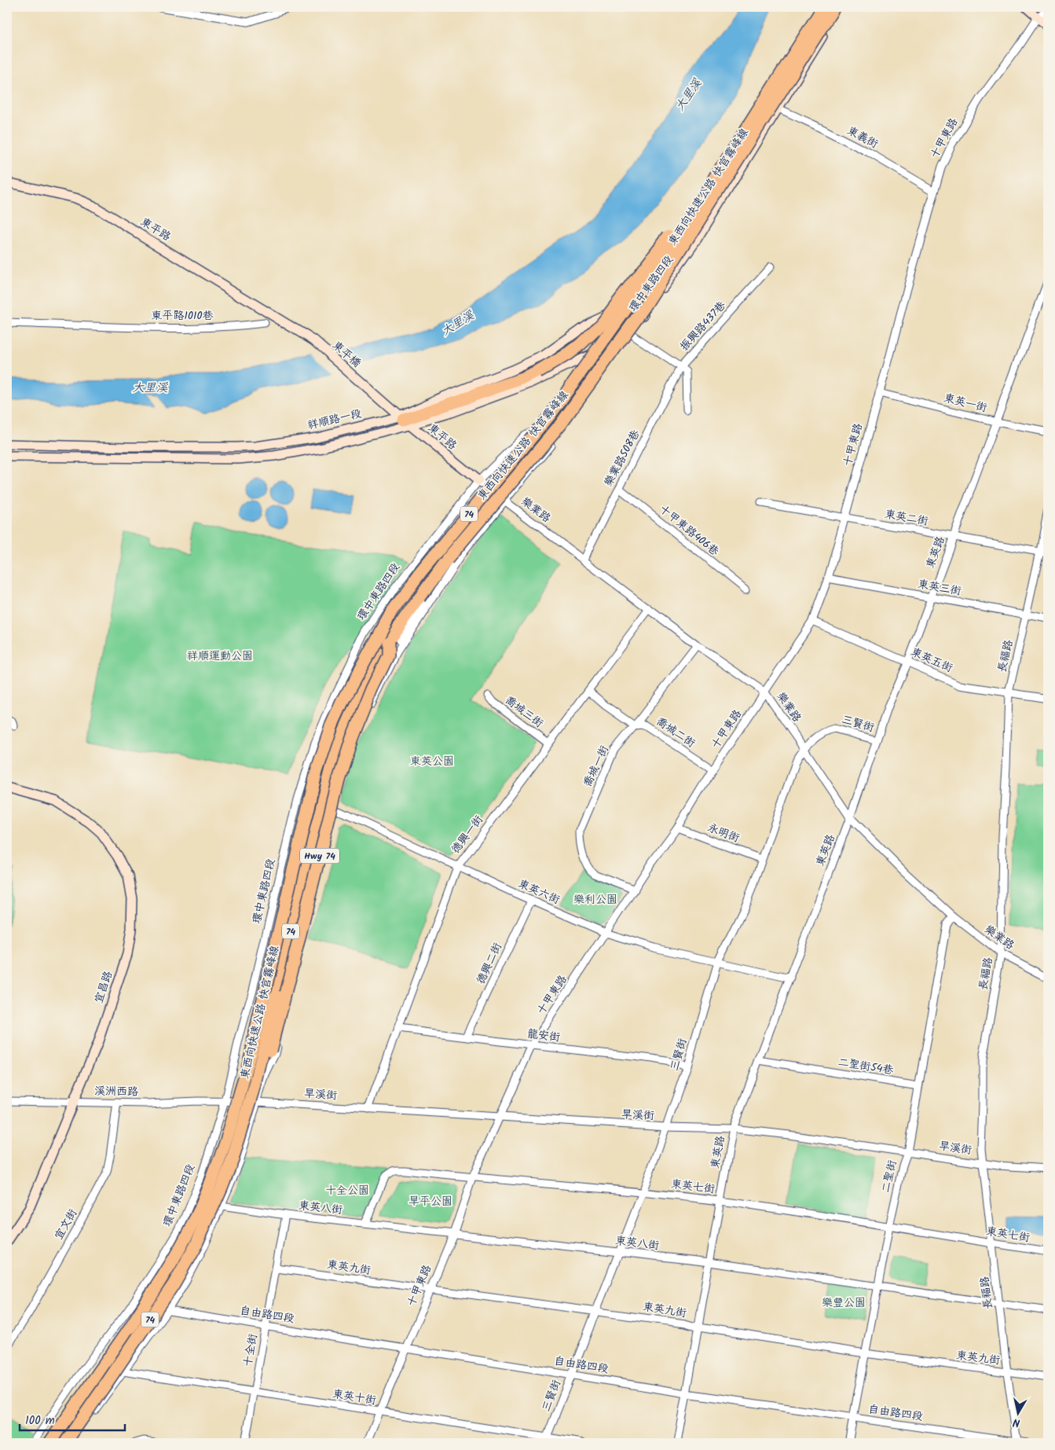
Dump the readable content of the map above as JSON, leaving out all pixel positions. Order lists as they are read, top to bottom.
{
  "streets": {
    "highway": ["東西向快速公路 快官霧峰線", "74", "Hwy 74"],
    "street": [
      "東義街",
      "十甲東路",
      "東平路",
      "環中東路四段",
      "東平路1010巷",
      "振興路437巷",
      "東平橋",
      "東英一街",
      "祥順路一段",
      "樂業路508巷",
      "樂業路",
      "東英二街",
      "十甲東路406巷",
      "東英路",
      "東英三街",
      "長福路",
      "東英五街",
      "喬城三街",
      "三賢街",
      "喬城二街",
      "喬城一街",
      "永明街",
      "德興一街",
      "東英六街",
      "德興二街",
      "宜昌路",
      "龍安街",
      "二聖街54巷",
      "溪洲西路",
      "旱溪街",
      "二聖街",
      "東英七街",
      "東英八街",
      "宜文街",
      "東英九街",
      "自由路四段",
      "十全街",
      "東英十街"
    ]
  },
  "crossings": [
    ["東義街", "十甲東路"],
    ["東義街", "環中東路四段"],
    ["十甲東路", "東英一街"],
    ["十甲東路", "樂業路"],
    ["十甲東路", "東英二街"],
    ["十甲東路", "東英三街"],
    ["十甲東路", "東英五街"],
    ["十甲東路", "喬城二街"],
    ["十甲東路", "喬城一街"],
    ["十甲東路", "永明街"],
    ["十甲東路", "東英六街"],
    ["十甲東路", "龍安街"],
    ["十甲東路", "旱溪街"],
    ["十甲東路", "東英七街"],
    ["十甲東路", "東英八街"],
    ["十甲東路", "東英九街"],
    ["十甲東路", "自由路四段"],
    ["十甲東路", "東英十街"],
    ["東西向快速公路 快官霧峰線", "Hwy 74"],
    ["東平路", "環中東路四段"],
    ["東平路", "東平橋"],
    ["東平路", "祥順路一段"],
    ["東平路", "樂業路"],
    ["環中東路四段", "祥順路一段"],
    ["環中東路四段", "樂業路"],
    ["環中東路四段", "Hwy 74"],
    ["環中東路四段", "東英六街"],
    ["環中東路四段", "溪洲西路"],
    ["環中東路四段", "旱溪街"],
    ["環中東路四段", "東英八街"],
    ["環中東路四段", "自由路四段"],
    ["環中東路四段", "東英十街"],
    ["振興路437巷", "樂業路508巷"],
    ["東英一街", "東英路"],
    ["樂業路508巷", "樂業路"],
    ["樂業路508巷", "十甲東路406巷"],
    ["樂業路", "東英路"],
    ["樂業路", "長福路"],
    ["樂業路", "三賢街"],
    ["樂業路", "喬城一街"],
    ["樂業路", "德興一街"],
    ["樂業路", "二聖街"],
    ["東英二街", "東英路"],
    ["東英二街", "長福路"],
    ["東英路", "東英三街"],
    ["東英路", "東英五街"],
    ["東英路", "三賢街"],
    ["東英路", "東英六街"],
    ["東英路", "二聖街54巷"],
    ["東英路", "旱溪街"],
    ["東英路", "東英七街"],
    ["東英路", "東英八街"],
    ["東英路", "東英九街"],
    ["東英路", "自由路四段"],
    ["東英三街", "長福路"],
    ["長福路", "東英五街"],
    ["長福路", "旱溪街"],
    ["長福路", "東英七街"],
    ["長福路", "東英八街"],
    ["長福路", "東英九街"],
    ["長福路", "自由路四段"],
    ["喬城三街", "德興一街"],
    ["三賢街", "永明街"],
    ["三賢街", "東英六街"],
    ["三賢街", "龍安街"],
    ["三賢街", "旱溪街"],
    ["三賢街", "東英七街"],
    ["三賢街", "東英八街"],
    ["三賢街", "東英九街"],
    ["三賢街", "自由路四段"],
    ["三賢街", "東英十街"],
    ["喬城二街", "喬城一街"],
    ["喬城二街", "德興一街"],
    ["德興一街", "東英六街"],
    ["德興一街", "龍安街"],
    ["德興一街", "旱溪街"],
    ["東英六街", "德興二街"],
    ["德興二街", "龍安街"],
    ["宜昌路", "溪洲西路"],
    ["二聖街54巷", "二聖街"],
    ["溪洲西路", "旱溪街"],
    ["溪洲西路", "宜文街"],
    ["旱溪街", "二聖街"],
    ["二聖街", "東英七街"],
    ["二聖街", "東英八街"],
    ["二聖街", "東英九街"],
    ["二聖街", "自由路四段"],
    ["東英七街", "東英八街"],
    ["東英八街", "十全街"],
    ["東英九街", "十全街"],
    ["自由路四段", "十全街"],
    ["十全街", "東英十街"]
  ],
  "water": ["大里溪"],
  "parks": [
    "祥順運動公園",
    "東英公園",
    "樂利公園",
    "十全公園",
    "旱平公園",
    "樂豐公園"
  ],
  "scale_bar": "100 m",
  "north": "bottom"
}
